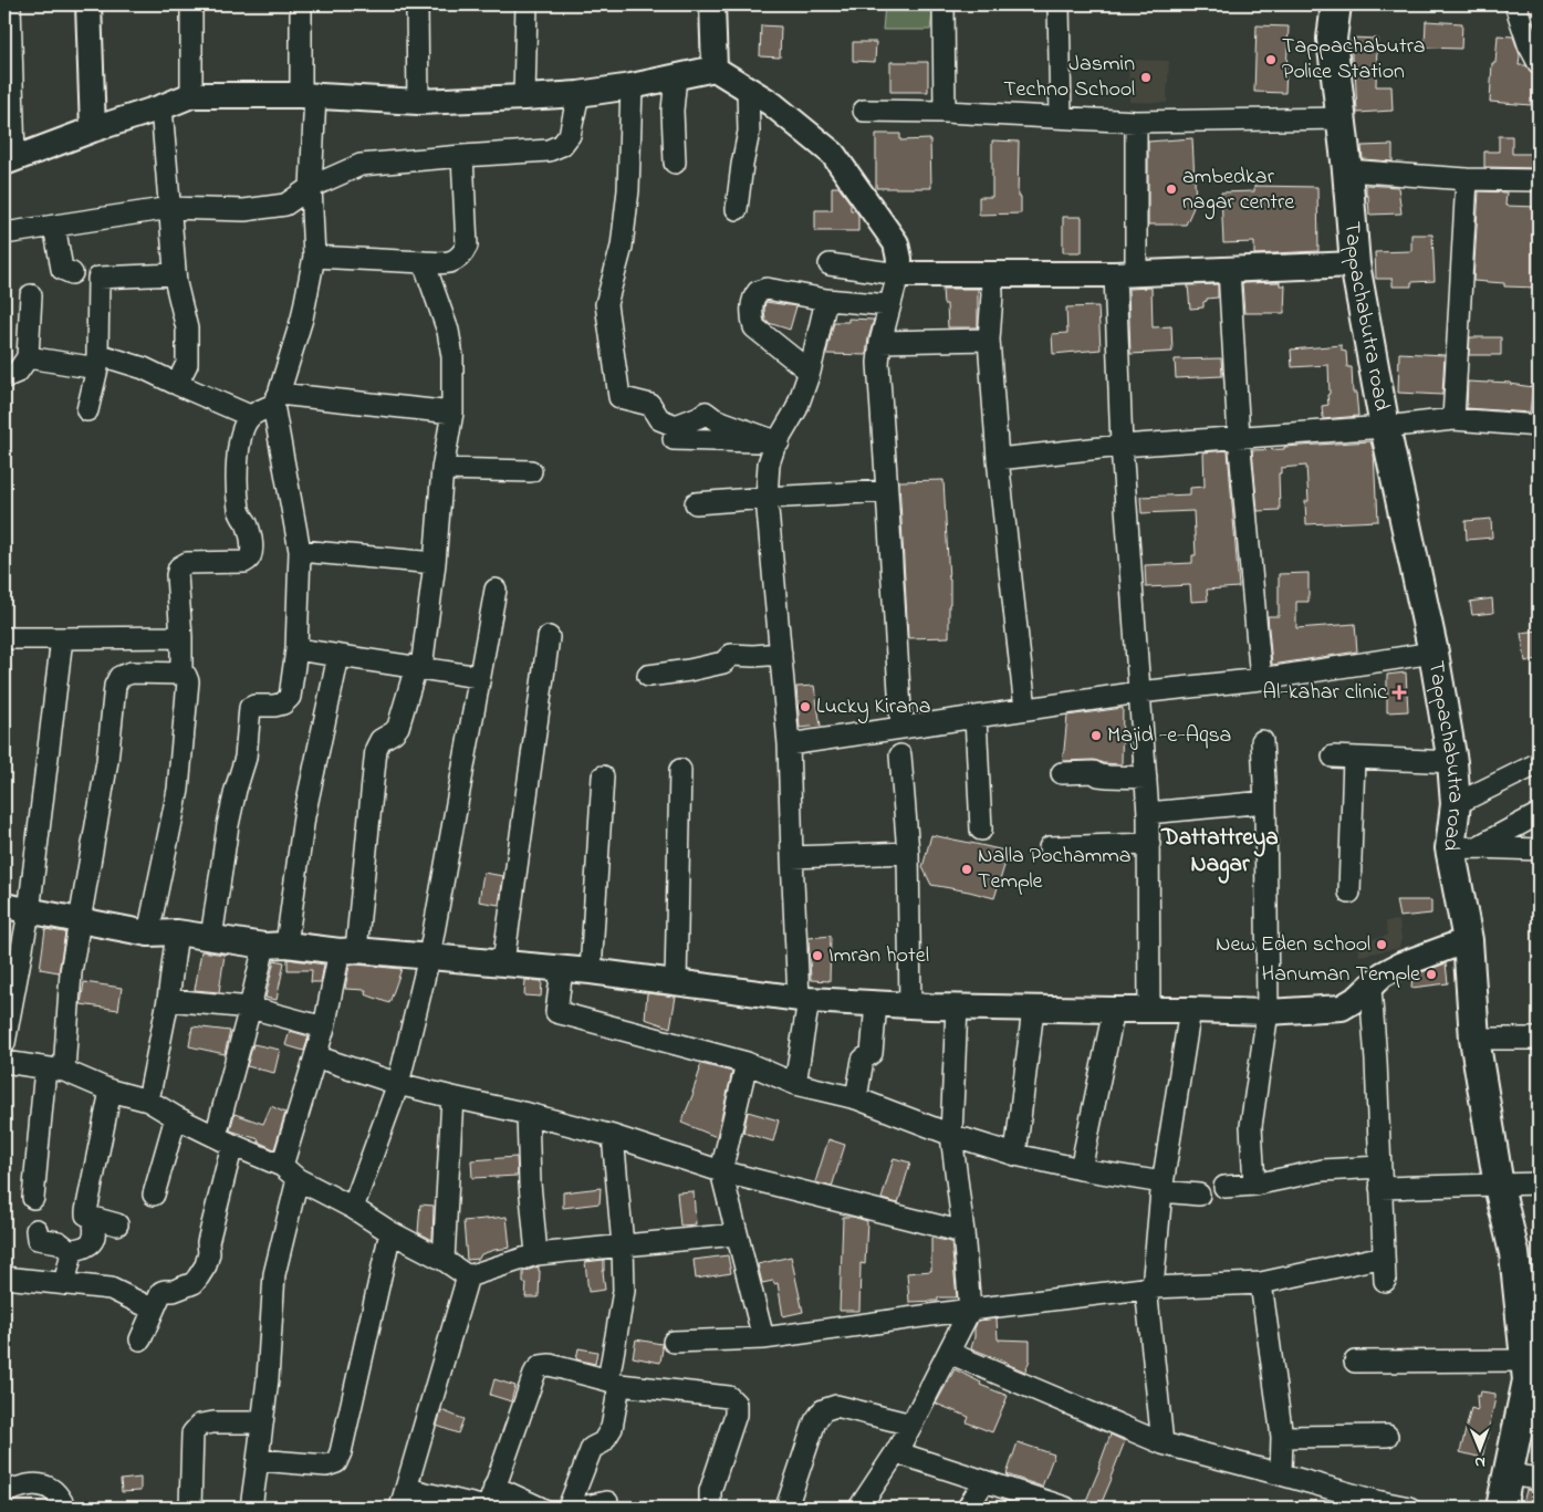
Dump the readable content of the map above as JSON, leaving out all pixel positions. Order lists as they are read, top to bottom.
{
  "streets": {
    "main road": ["Tappachabutra road"]
  },
  "districts": ["Dattattreya Nagar"],
  "places": {
    "other": [
      "Tappachabutra Police Station",
      "Jasmin Techno School",
      "ambedkar nagar centre",
      "Lucky Kirana",
      "Majid -e-Aqsa",
      "Nalla Pochamma Temple",
      "New Eden school",
      "Imran hotel",
      "Hanuman Temple"
    ],
    "health": ["Al-kahar clinic"]
  },
  "north": "bottom"
}
